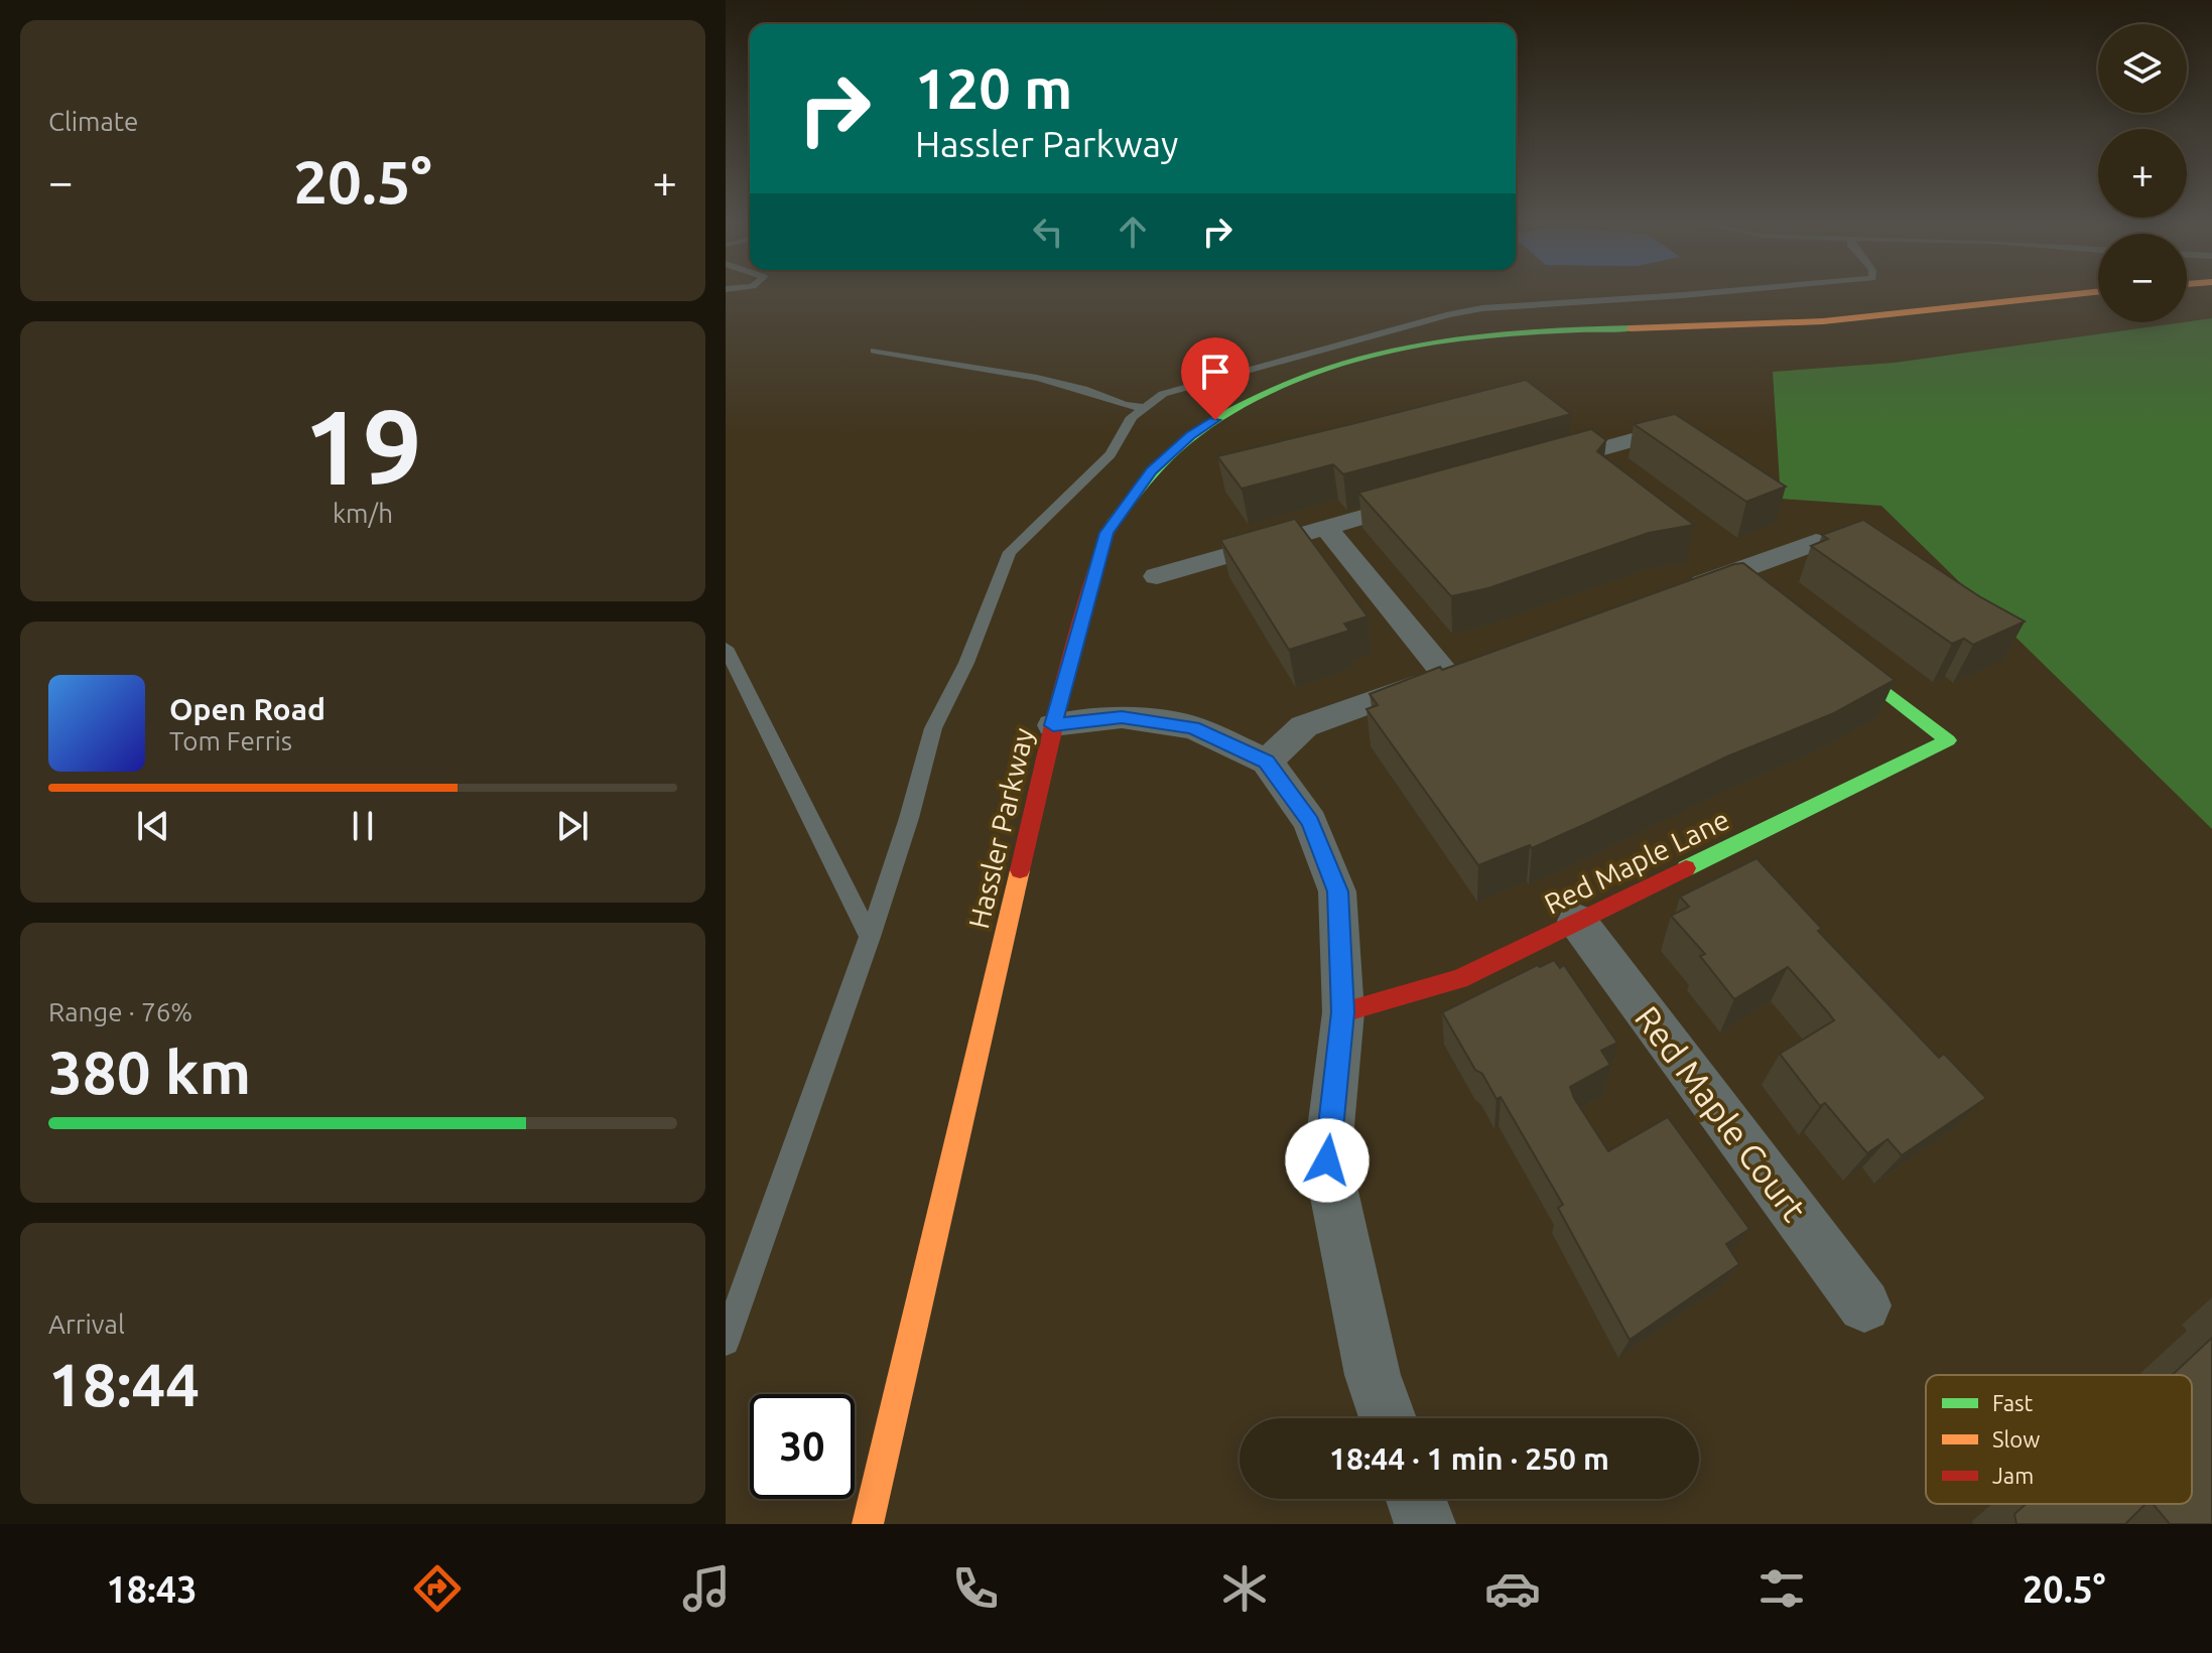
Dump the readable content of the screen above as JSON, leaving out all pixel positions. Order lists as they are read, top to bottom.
{
  "streets": {
    "street": ["Hassler Parkway", "Red Maple Lane", "Red Maple Court"]
  },
  "crossings": [
    ["Red Maple Lane", "Red Maple Court"]
  ],
  "legend": ["Fast", "Slow", "Jam"],
  "page": {
    "tile": [
      "Climate",
      ["19", "km/h"],
      ["Range · 76%", "380 km"],
      ["Arrival", "18:44"]
    ],
    "map_buttons": ["+", "−"],
    "turn": ["120 m", "Hassler Parkway"],
    "heat": ["−", "20.5°", "+"],
    "song": ["Open Road", "Tom Ferris"],
    "limit": "30",
    "trip": "18:44 · 1 min · 250 m",
    "tabs": ["18:43", "20.5°"]
  }
}
